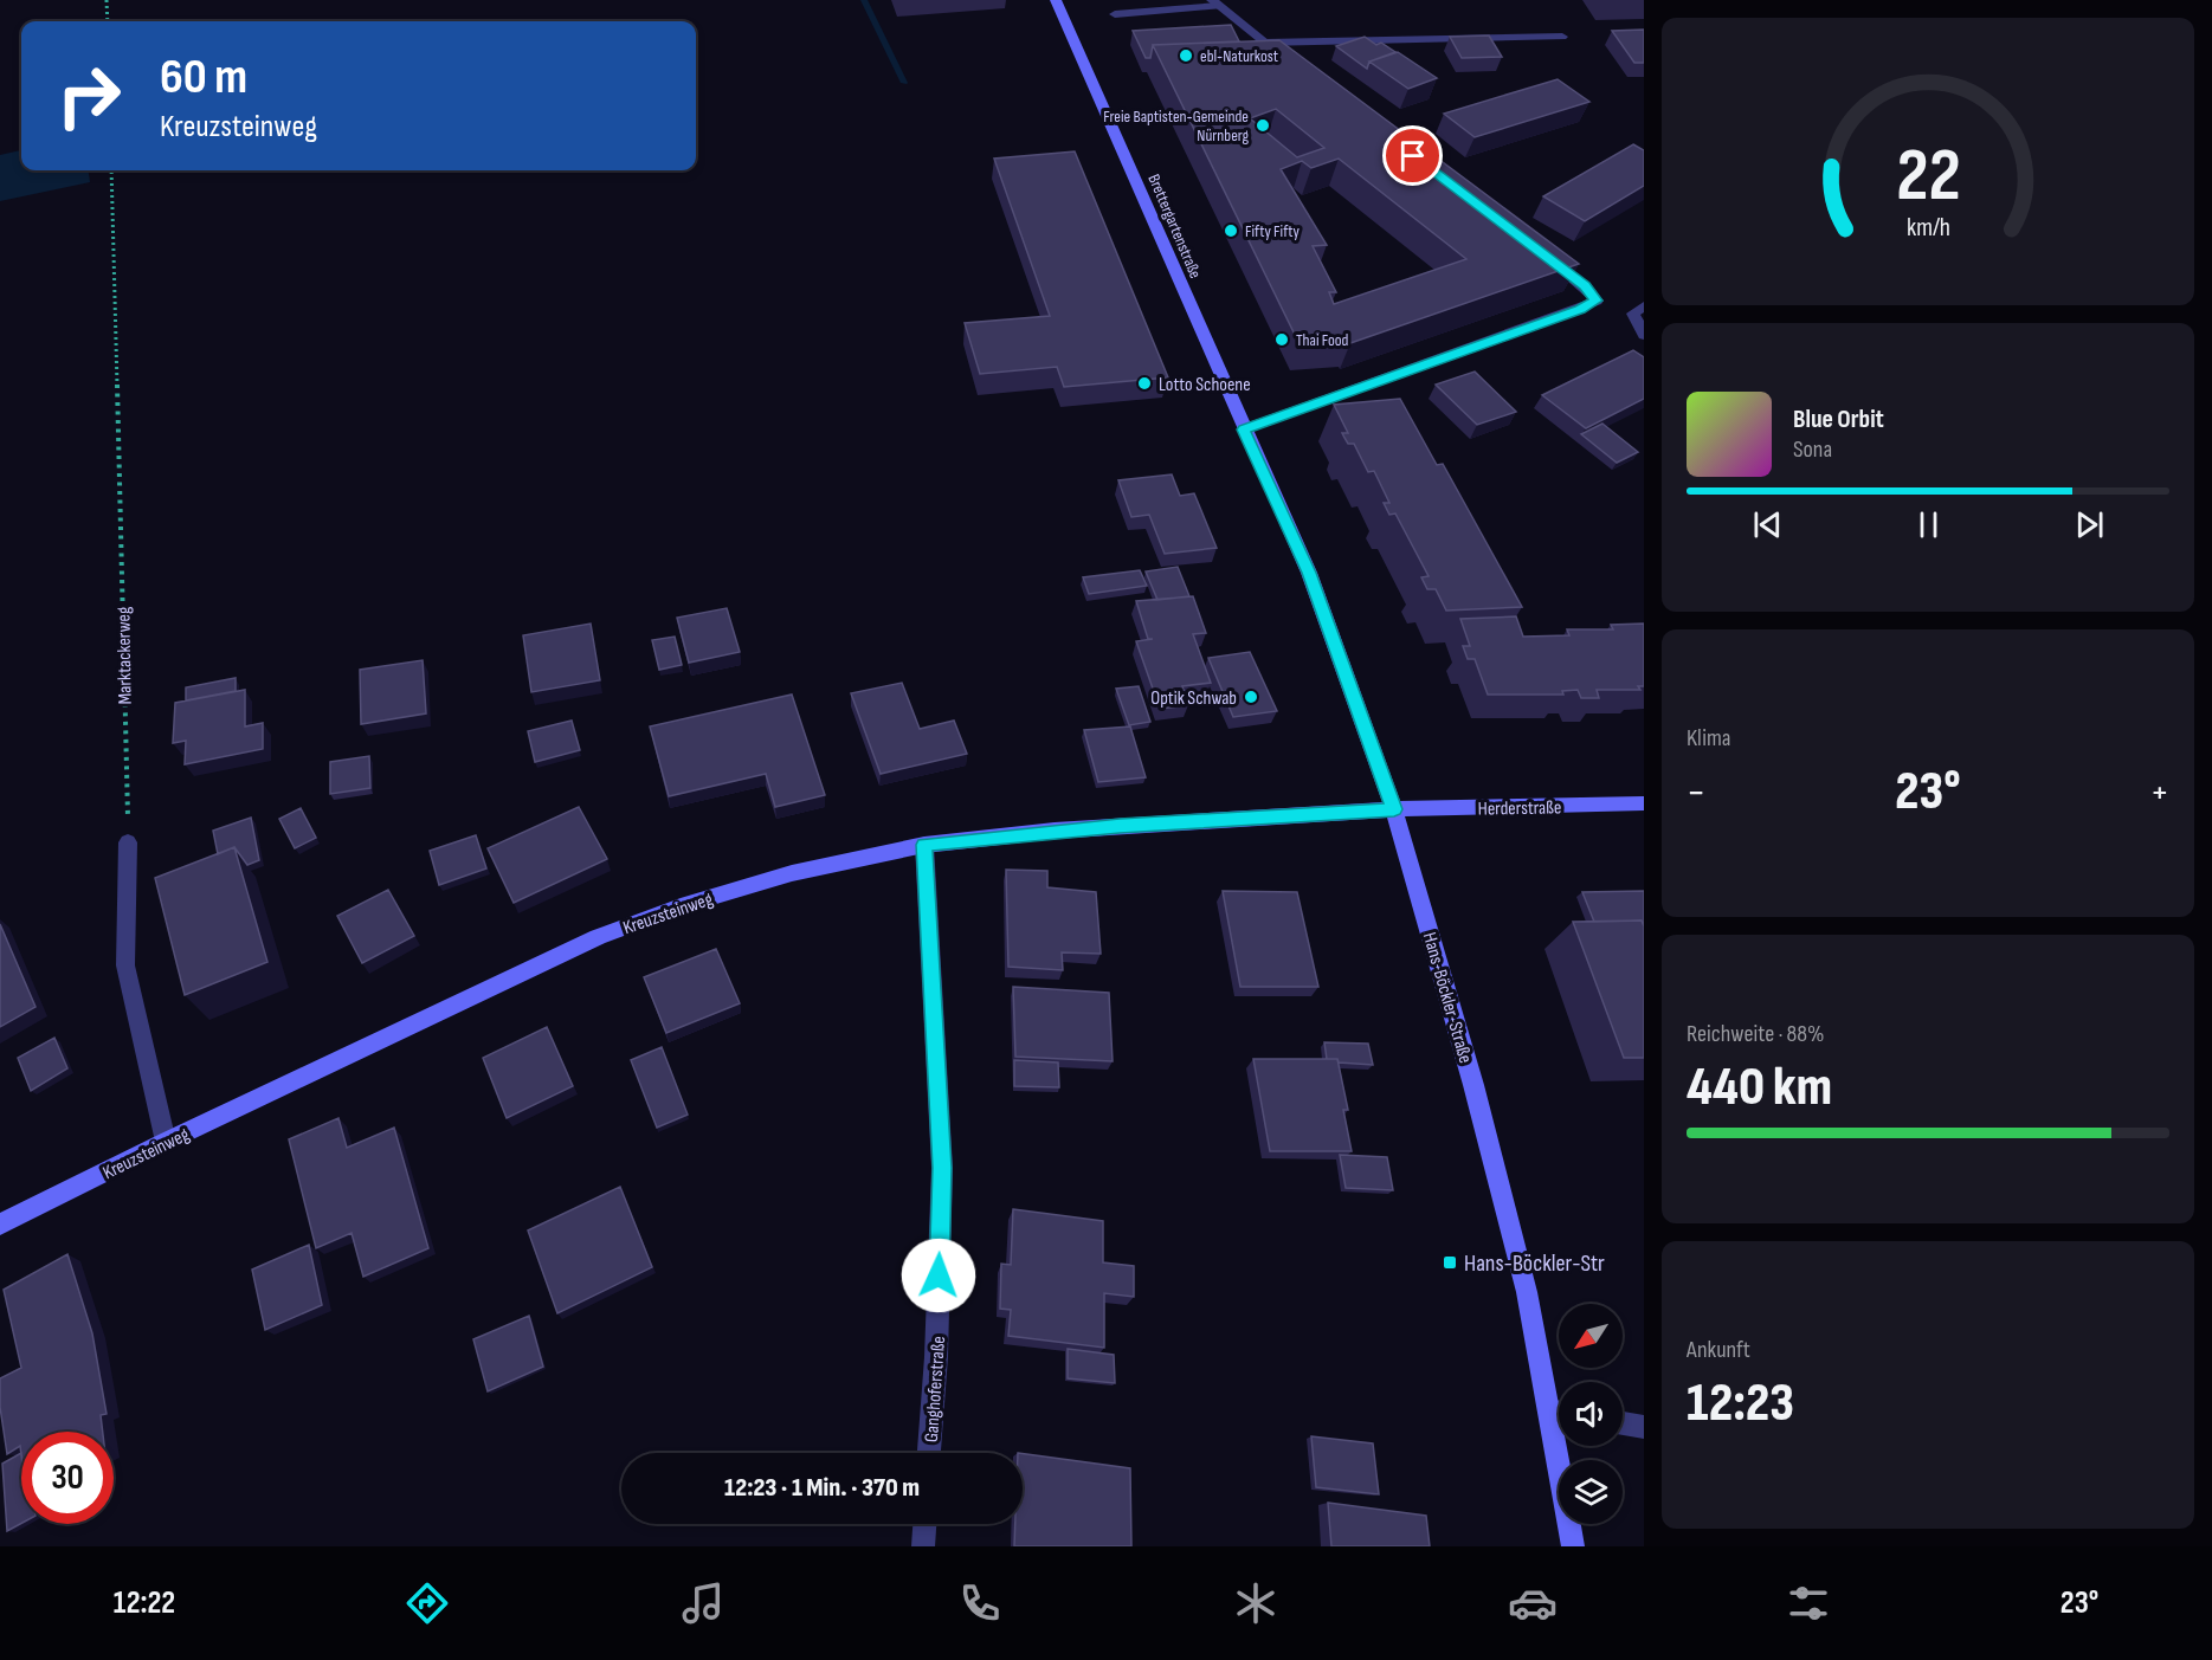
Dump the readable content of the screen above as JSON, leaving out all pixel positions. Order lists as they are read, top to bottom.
{
  "streets": {
    "main road": [
      "Brettergartenstraße",
      "Herderstraße",
      "Kreuzsteinweg",
      "Hans-Böckler-Straße"
    ],
    "street": ["Ganghoferstraße"],
    "path": ["Marktackerweg"]
  },
  "crossings": [
    ["Brettergartenstraße", "Hans-Böckler-Straße"],
    ["Herderstraße", "Kreuzsteinweg"],
    ["Herderstraße", "Hans-Böckler-Straße"],
    ["Kreuzsteinweg", "Hans-Böckler-Straße"],
    ["Kreuzsteinweg", "Ganghoferstraße"]
  ],
  "places": {
    "other": [
      "ebl-Naturkost",
      "Freie Baptisten-Gemeinde Nürnberg",
      "Fifty Fifty",
      "Thai Food",
      "Lotto Schoene",
      "Optik Schwab"
    ],
    "transit": ["Hans-Böckler-Str"]
  },
  "north": "bottom left",
  "page": {
    "turn": ["60 m", "Kreuzsteinweg"],
    "song": ["Blue Orbit", "Sona"],
    "tile": [
      "Klima",
      ["Reichweite · 88%", "440 km"],
      ["Ankunft", "12:23"]
    ],
    "heat": ["−", "23°", "+"],
    "limit": "30",
    "trip": "12:23 · 1 Min. · 370 m",
    "tabs": ["12:22", "23°"],
    "gauge": ["22", "km/h"]
  }
}
